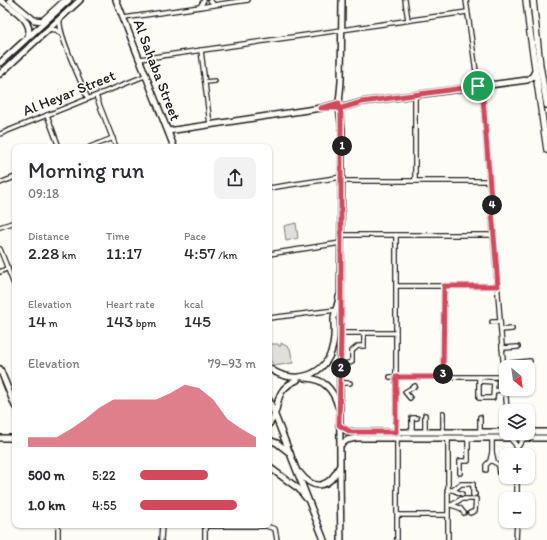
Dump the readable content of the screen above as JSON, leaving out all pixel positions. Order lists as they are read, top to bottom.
{
  "streets": {
    "street": ["Al Sahaba Street", "Al Heyar Street"]
  },
  "crossings": [
    ["Al Sahaba Street", "Al Heyar Street"]
  ],
  "north": "bottom right",
  "page": {
    "pins": [
      "1",
      "4",
      "2",
      "3"
    ],
    "heading": ["Morning run", "09:18"],
    "stats": [
      ["Distance", "2.28 km"],
      ["Time", "11:17"],
      ["Pace", "4:57 /km"],
      ["Elevation", "14 m"],
      ["Heart rate", "143 bpm"],
      ["kcal", "145"]
    ],
    "chart": ["Elevation", "79–93 m"],
    "map_buttons": ["+", "−"],
    "list": [
      {
        "name": "500 m",
        "note": "5:22"
      },
      {
        "name": "1.0 km",
        "note": "4:55"
      }
    ]
  }
}
